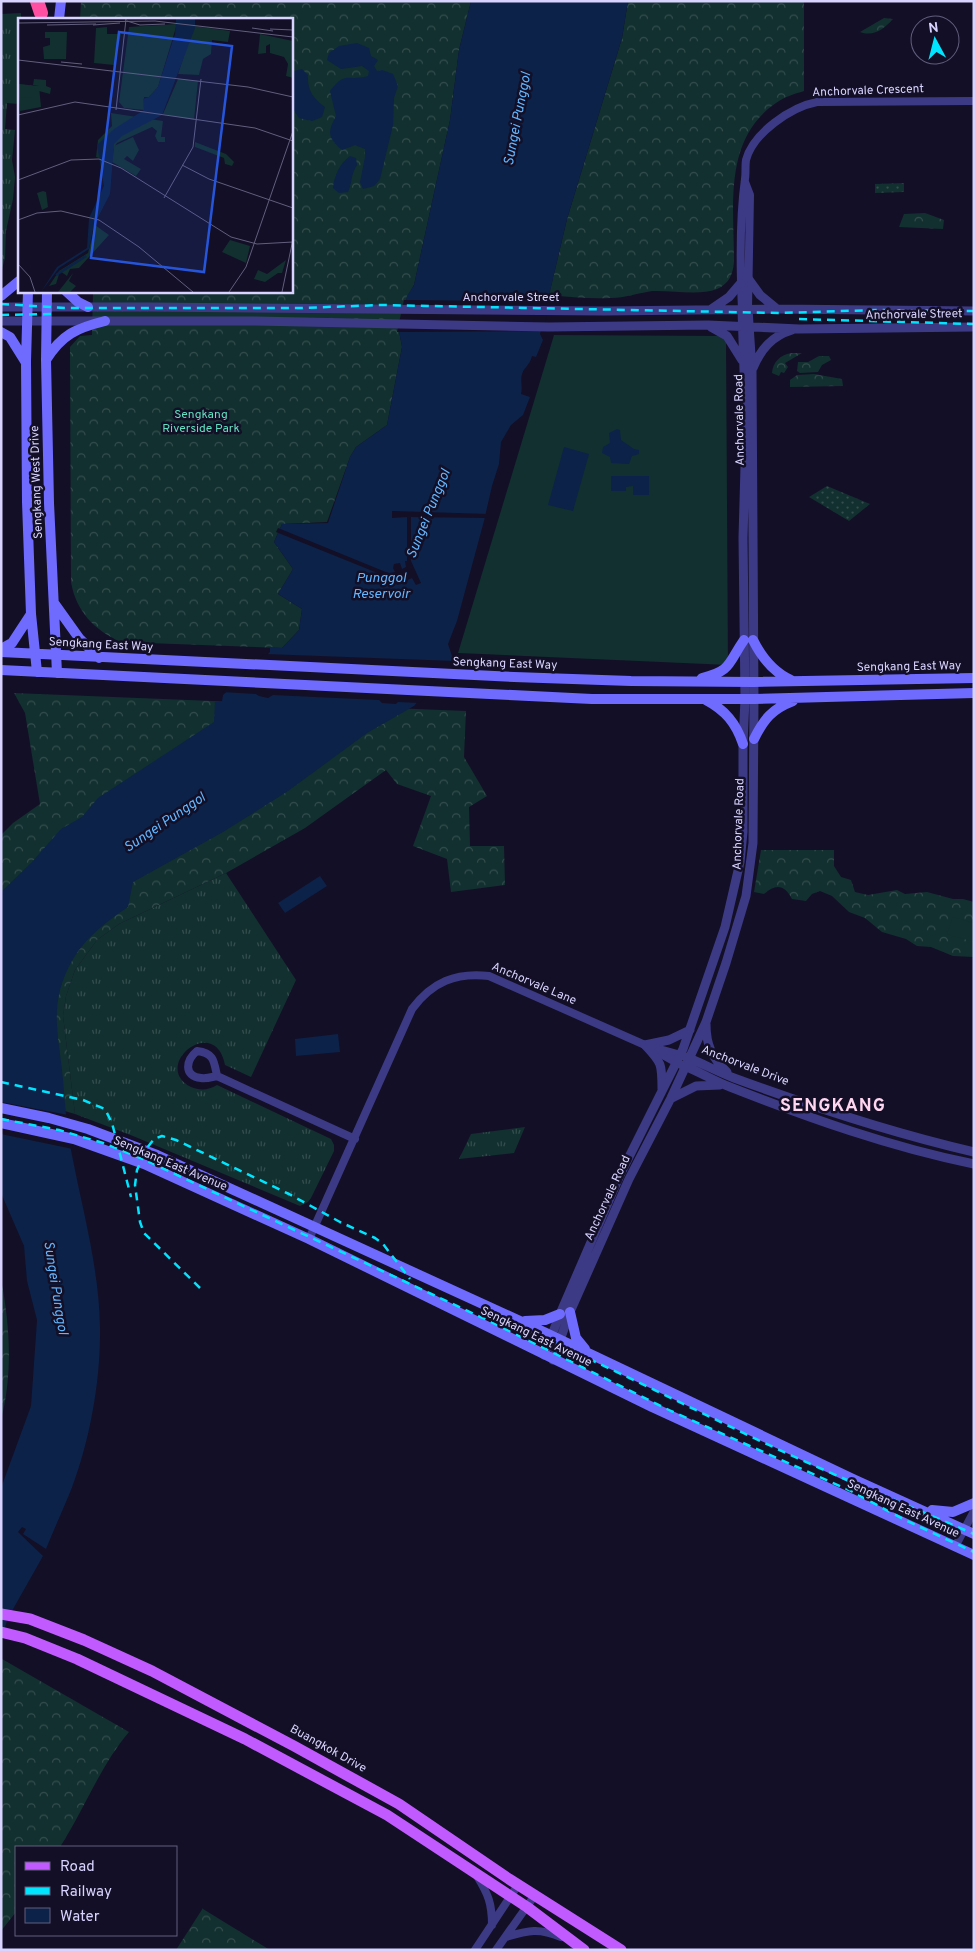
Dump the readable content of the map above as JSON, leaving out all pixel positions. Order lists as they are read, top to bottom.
{
  "streets": {
    "main road": [
      "Sengkang West Drive",
      "Sengkang East Way",
      "Sengkang East Avenue",
      "Buangkok Drive"
    ],
    "street": [
      "Anchorvale Crescent",
      "Anchorvale Street",
      "Anchorvale Road",
      "Anchorvale Lane",
      "Anchorvale Drive"
    ]
  },
  "crossings": [
    ["Anchorvale Crescent", "Anchorvale Street"],
    ["Anchorvale Crescent", "Anchorvale Road"],
    ["Anchorvale Street", "Anchorvale Road"],
    ["Anchorvale Street", "Sengkang West Drive"],
    ["Anchorvale Road", "Sengkang East Way"],
    ["Anchorvale Road", "Anchorvale Lane"],
    ["Anchorvale Road", "Anchorvale Drive"],
    ["Anchorvale Road", "Sengkang East Avenue"],
    ["Sengkang West Drive", "Sengkang East Way"],
    ["Anchorvale Lane", "Anchorvale Drive"],
    ["Anchorvale Lane", "Sengkang East Avenue"]
  ],
  "districts": ["SENGKANG"],
  "water": ["Sungei Punggol", "Punggol Reservoir"],
  "parks": ["Sengkang Riverside Park"],
  "legend": ["Road", "Railway", "Water"],
  "north": "top"
}
